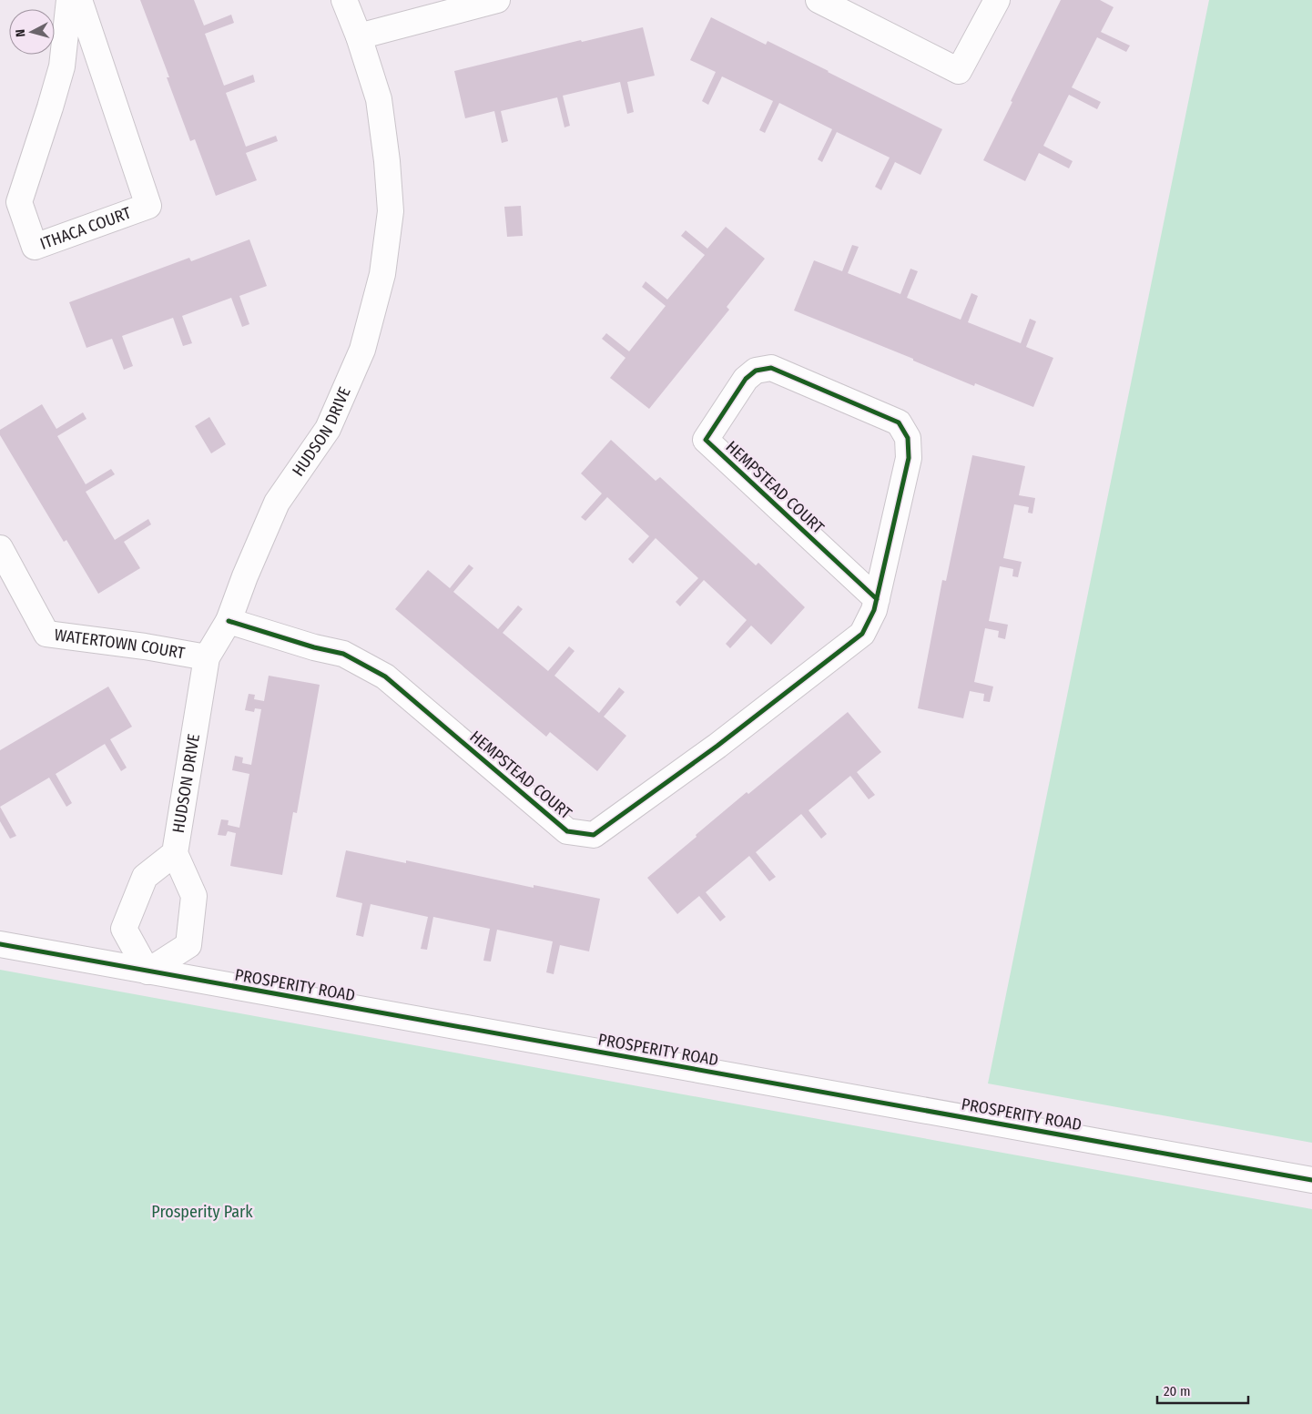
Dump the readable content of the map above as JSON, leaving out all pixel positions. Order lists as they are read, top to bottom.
{
  "streets": {
    "street": [
      "ITHACA COURT",
      "HUDSON DRIVE",
      "HEMPSTEAD COURT",
      "WATERTOWN COURT",
      "PROSPERITY ROAD"
    ]
  },
  "crossings": [
    ["HUDSON DRIVE", "HEMPSTEAD COURT"],
    ["HUDSON DRIVE", "WATERTOWN COURT"],
    ["HUDSON DRIVE", "PROSPERITY ROAD"]
  ],
  "parks": ["Prosperity Park"],
  "scale_bar": "20 m",
  "north": "left"
}
